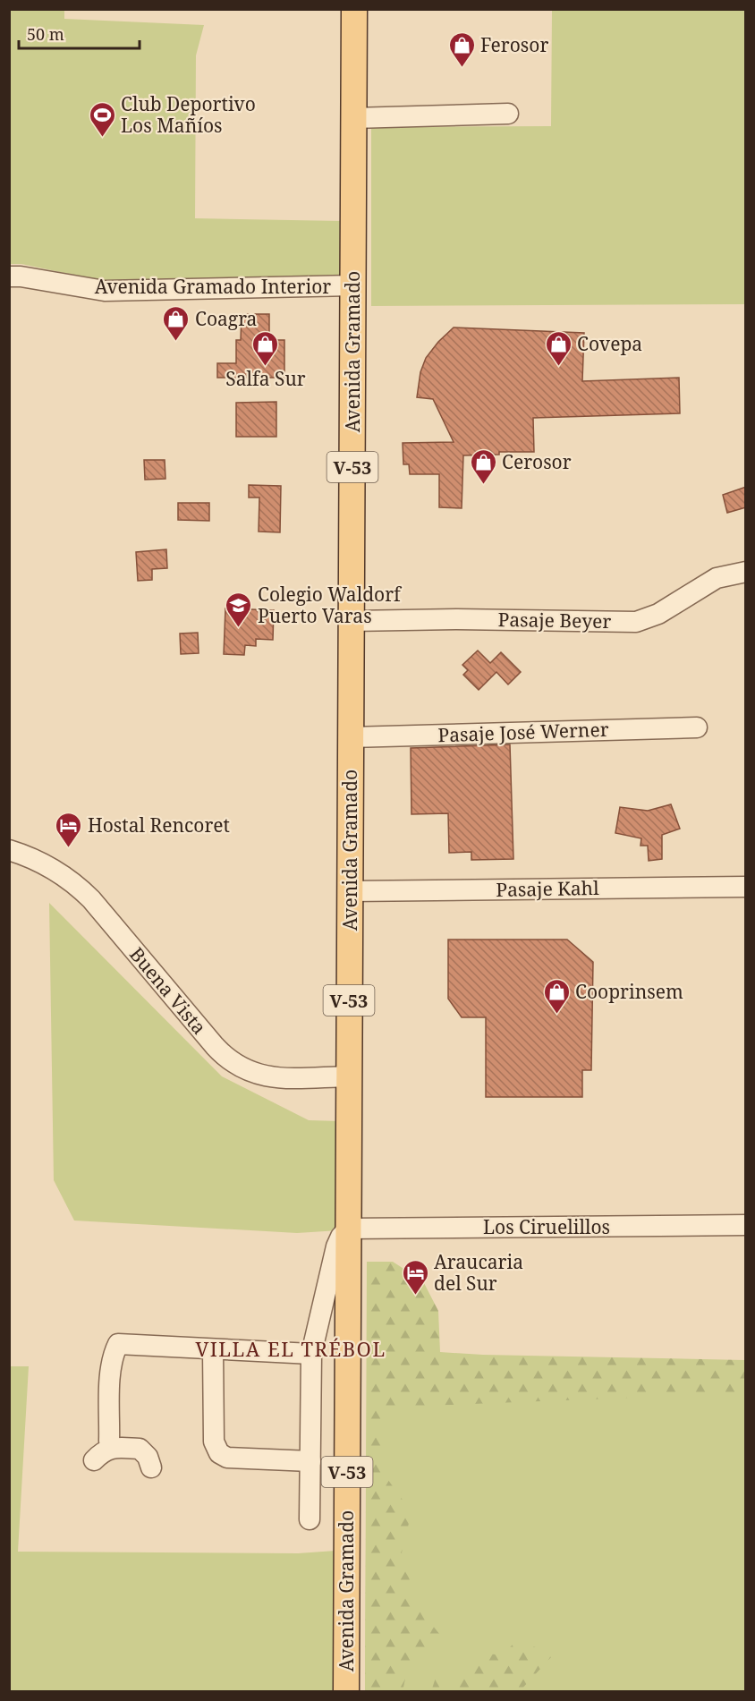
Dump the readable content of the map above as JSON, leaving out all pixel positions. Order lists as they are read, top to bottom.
{
  "streets": {
    "main road": ["Avenida Gramado", "V-53"],
    "street": [
      "Avenida Gramado Interior",
      "Pasaje Beyer",
      "Pasaje José Werner",
      "Pasaje Kahl",
      "Buena Vista",
      "Los Ciruelillos"
    ]
  },
  "crossings": [
    ["Avenida Gramado Interior", "Avenida Gramado"],
    ["Avenida Gramado", "Pasaje Beyer"],
    ["Avenida Gramado", "Pasaje José Werner"],
    ["Avenida Gramado", "Pasaje Kahl"],
    ["Avenida Gramado", "Buena Vista"],
    ["Avenida Gramado", "Los Ciruelillos"]
  ],
  "districts": ["VILLA EL TRÉBOL"],
  "places": {
    "shop": [
      "Ferosor",
      "Coagra",
      "Salfa Sur",
      "Covepa",
      "Cerosor",
      "Cooprinsem"
    ],
    "sports": ["Club Deportivo Los Mañíos"],
    "school or university": ["Colegio Waldorf Puerto Varas"],
    "hotel": ["Hostal Rencoret", "Araucaria del Sur"]
  },
  "scale_bar": "50 m"
}
